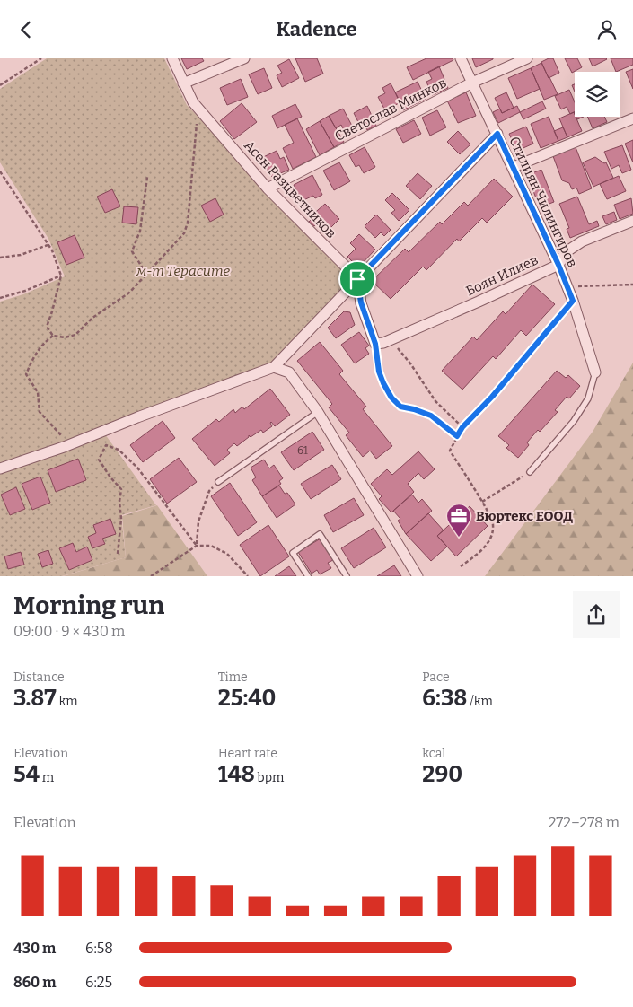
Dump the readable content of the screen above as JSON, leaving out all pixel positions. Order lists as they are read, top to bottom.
{
  "streets": {
    "street": [
      "Светослав Минков",
      "Асен Разцветников",
      "Стилиян Чилингиров",
      "Боян Илиев"
    ]
  },
  "crossings": [
    ["Светослав Минков", "Асен Разцветников"],
    ["Светослав Минков", "Стилиян Чилингиров"],
    ["Стилиян Чилингиров", "Боян Илиев"]
  ],
  "parks": ["м-т Терасите"],
  "places": {
    "office": ["Вюртекс ЕООД"]
  },
  "house_numbers": ["61"],
  "page": {
    "header": "Kadence",
    "heading": ["Morning run", "09:00 · 9 × 430 m"],
    "stats": [
      ["Distance", "3.87 km"],
      ["Time", "25:40"],
      ["Pace", "6:38 /km"],
      ["Elevation", "54 m"],
      ["Heart rate", "148 bpm"],
      ["kcal", "290"]
    ],
    "chart": ["Elevation", "272–278 m"],
    "list": [
      {
        "name": "430 m",
        "note": "6:58"
      },
      {
        "name": "860 m",
        "note": "6:25"
      }
    ]
  }
}
